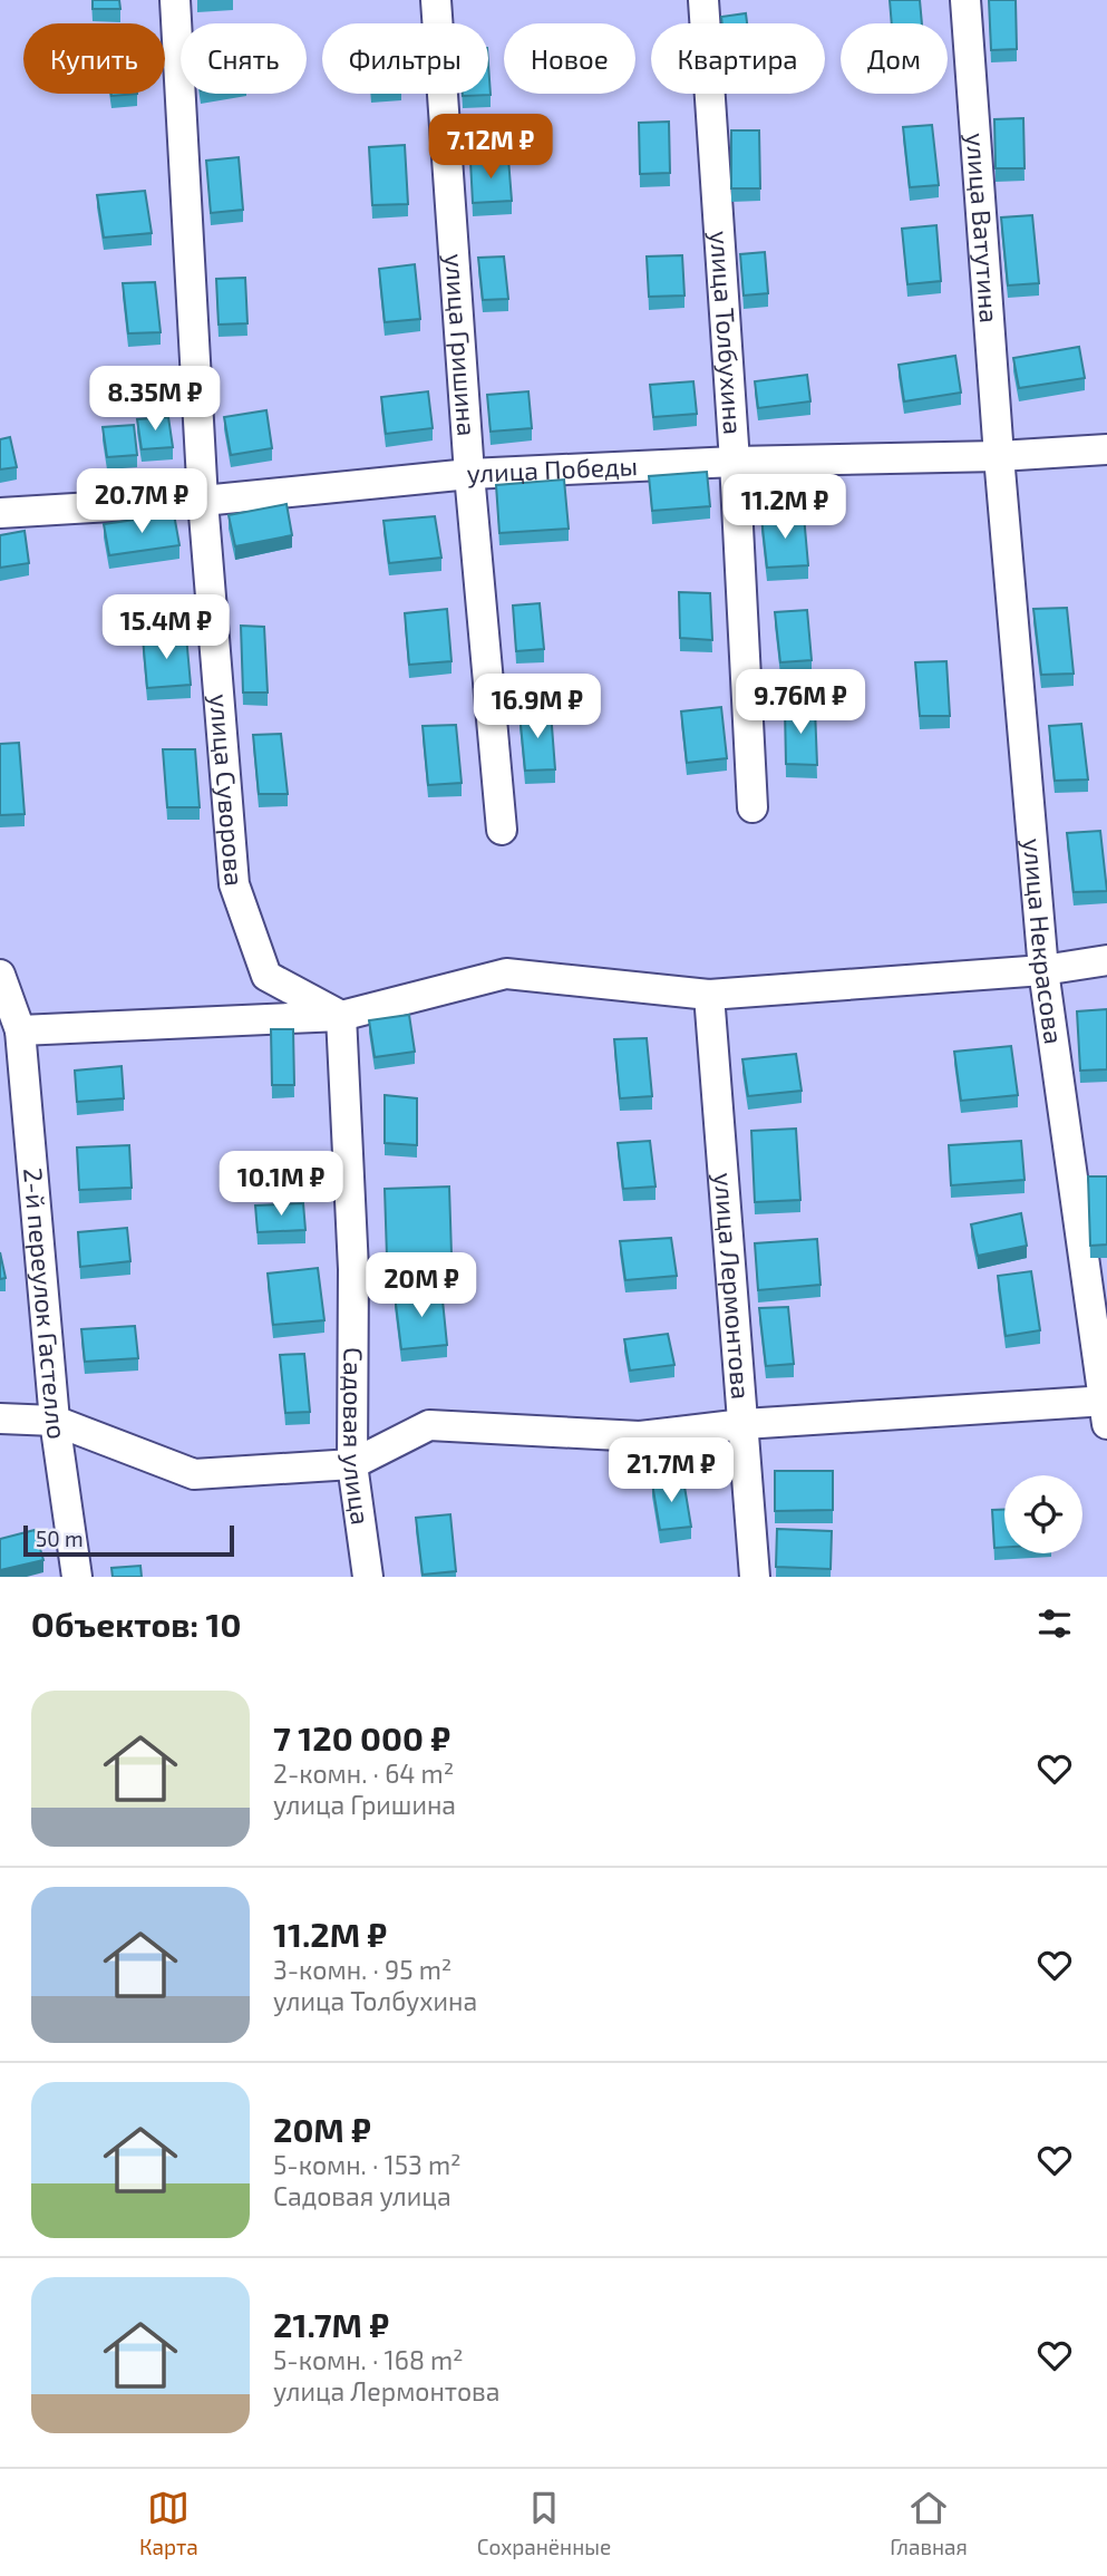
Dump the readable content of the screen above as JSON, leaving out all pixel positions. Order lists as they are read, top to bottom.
{
  "streets": {
    "street": [
      "улица Ватутина",
      "улица Толбухина",
      "улица Гришина",
      "улица Победы",
      "улица Суворова",
      "улица Некрасова",
      "улица Лермонтова",
      "2-й переулок Гастелло",
      "Садовая улица"
    ]
  },
  "crossings": [
    ["улица Ватутина", "улица Победы"],
    ["улица Ватутина", "улица Некрасова"],
    ["улица Толбухина", "улица Победы"],
    ["улица Гришина", "улица Победы"],
    ["улица Победы", "улица Суворова"],
    ["улица Победы", "улица Некрасова"],
    ["улица Суворова", "Садовая улица"]
  ],
  "scale_bar": "50 m",
  "page": {
    "chip": [
      "Купить",
      "Снять",
      "Фильтры",
      "Новое",
      "Квартира",
      "Дом"
    ],
    "price": [
      "7.12M ₽",
      "8.35M ₽",
      "20.7M ₽",
      "11.2M ₽",
      "15.4M ₽",
      "9.76M ₽",
      "16.9M ₽",
      "10.1M ₽",
      "20M ₽",
      "21.7M ₽"
    ],
    "scale": "50 m",
    "heading": "Объектов: 10",
    "list": [
      {
        "name": "7 120 000 ₽",
        "note": "2-комн. · 64 m² · улица Гришина"
      },
      {
        "name": "11.2M ₽",
        "note": "3-комн. · 95 m² · улица Толбухина"
      },
      {
        "name": "20M ₽",
        "note": "5-комн. · 153 m² · Садовая улица"
      },
      {
        "name": "21.7M ₽",
        "note": "5-комн. · 168 m² · улица Лермонтова"
      }
    ],
    "tabs": ["Карта", "Сохранённые", "Главная"]
  }
}
